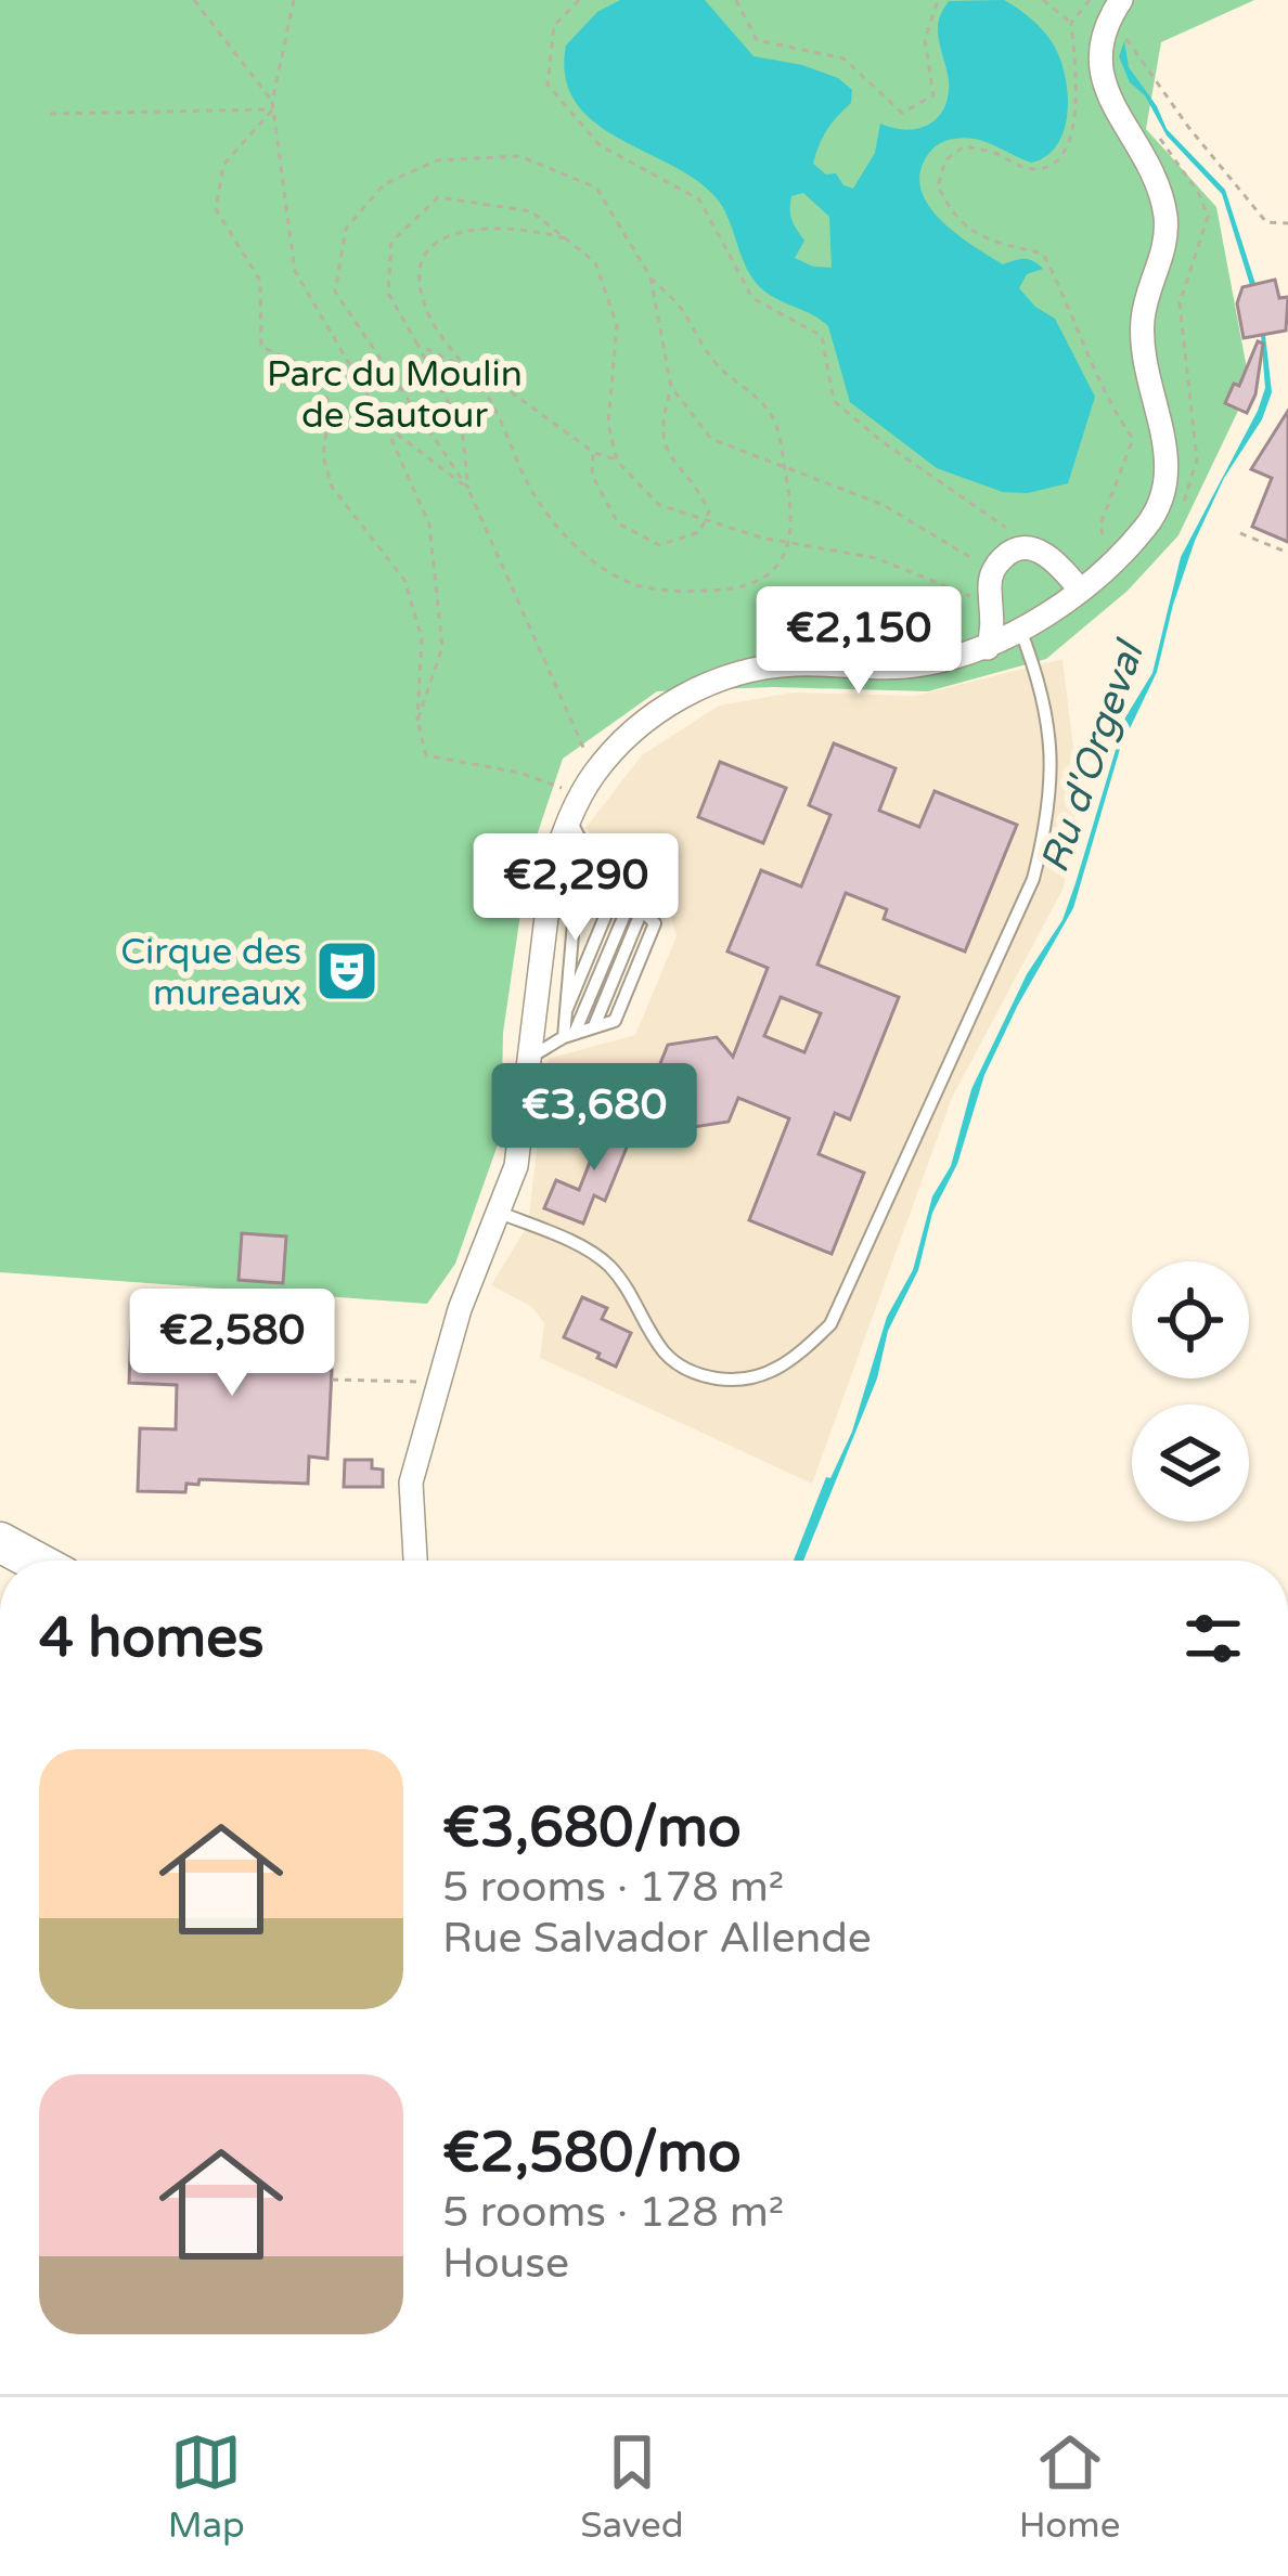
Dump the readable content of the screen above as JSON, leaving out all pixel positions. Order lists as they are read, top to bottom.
{
  "water": ["Ru d'Orgeval"],
  "parks": ["Parc du Moulin de Sautour"],
  "places": {
    "theatre": ["Cirque des mureaux"]
  },
  "page": {
    "price": [
      "€2,150",
      "€2,290",
      "€3,680",
      "€2,580"
    ],
    "heading": "4 homes",
    "list": [
      {
        "name": "€3,680/mo",
        "note": "5 rooms · 178 m² · Rue Salvador Allende"
      },
      {
        "name": "€2,580/mo",
        "note": "5 rooms · 128 m² · House"
      }
    ],
    "tabs": ["Map", "Saved", "Home"]
  }
}
